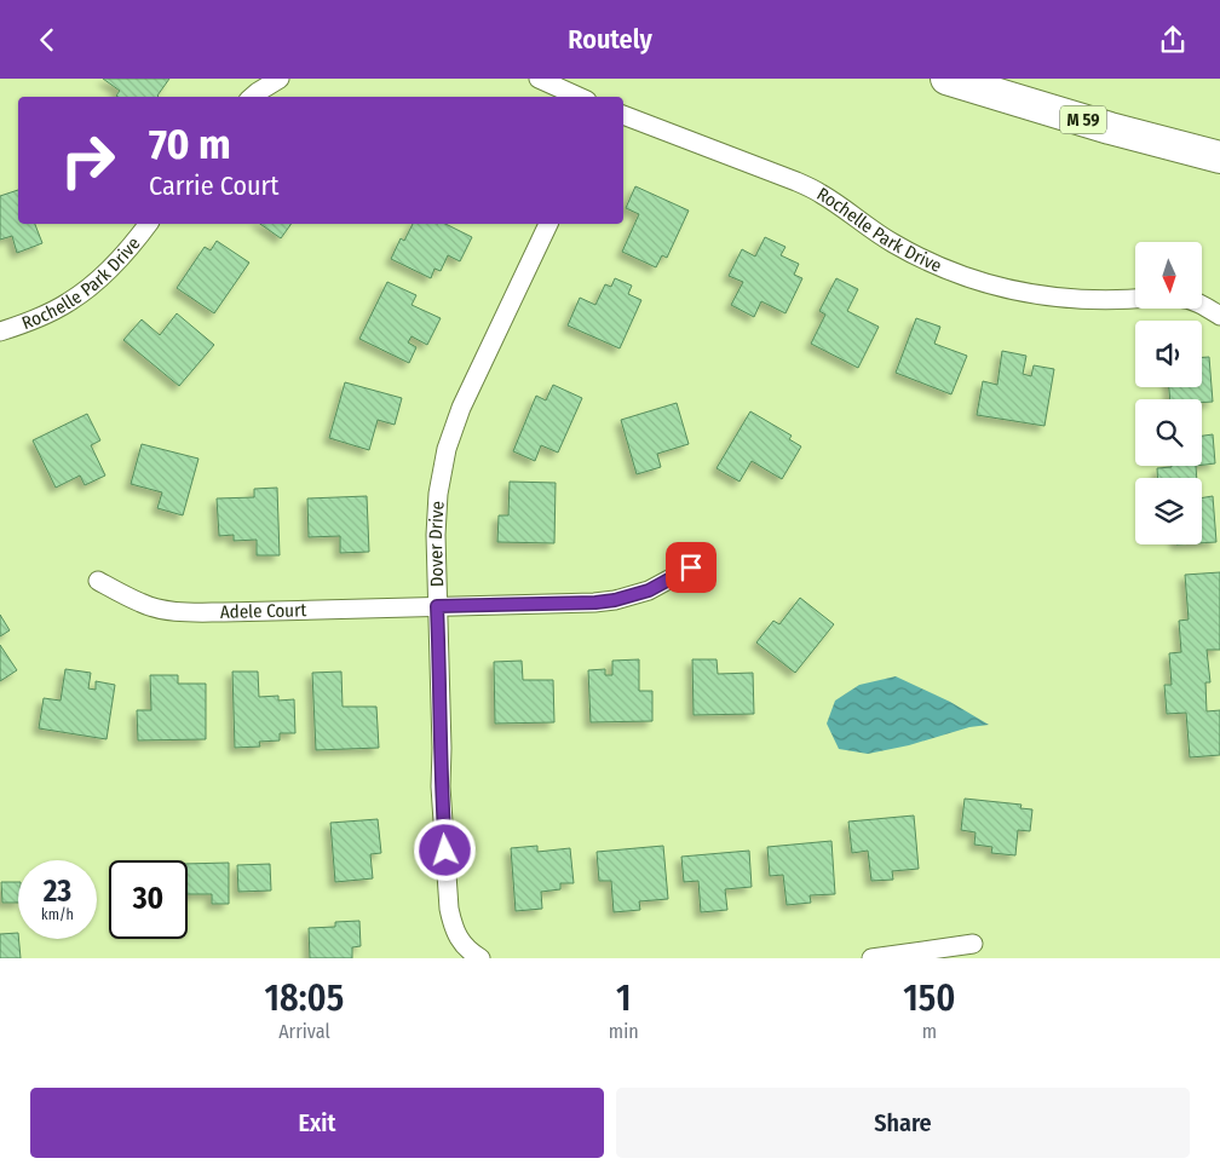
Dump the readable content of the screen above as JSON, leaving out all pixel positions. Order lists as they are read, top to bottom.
{
  "streets": {
    "highway": ["M 59"],
    "street": ["Rochelle Park Drive", "Dover Drive", "Adele Court"]
  },
  "crossings": [
    ["Dover Drive", "Adele Court"]
  ],
  "north": "bottom",
  "page": {
    "header": "Routely",
    "turn": ["70 m", "Carrie Court"],
    "speed": "23 km/h",
    "limit": "30",
    "eta": [
      "18:05",
      "Arrival",
      "1",
      "min",
      "150",
      "m"
    ],
    "buttons": ["Exit", "Share"]
  }
}
